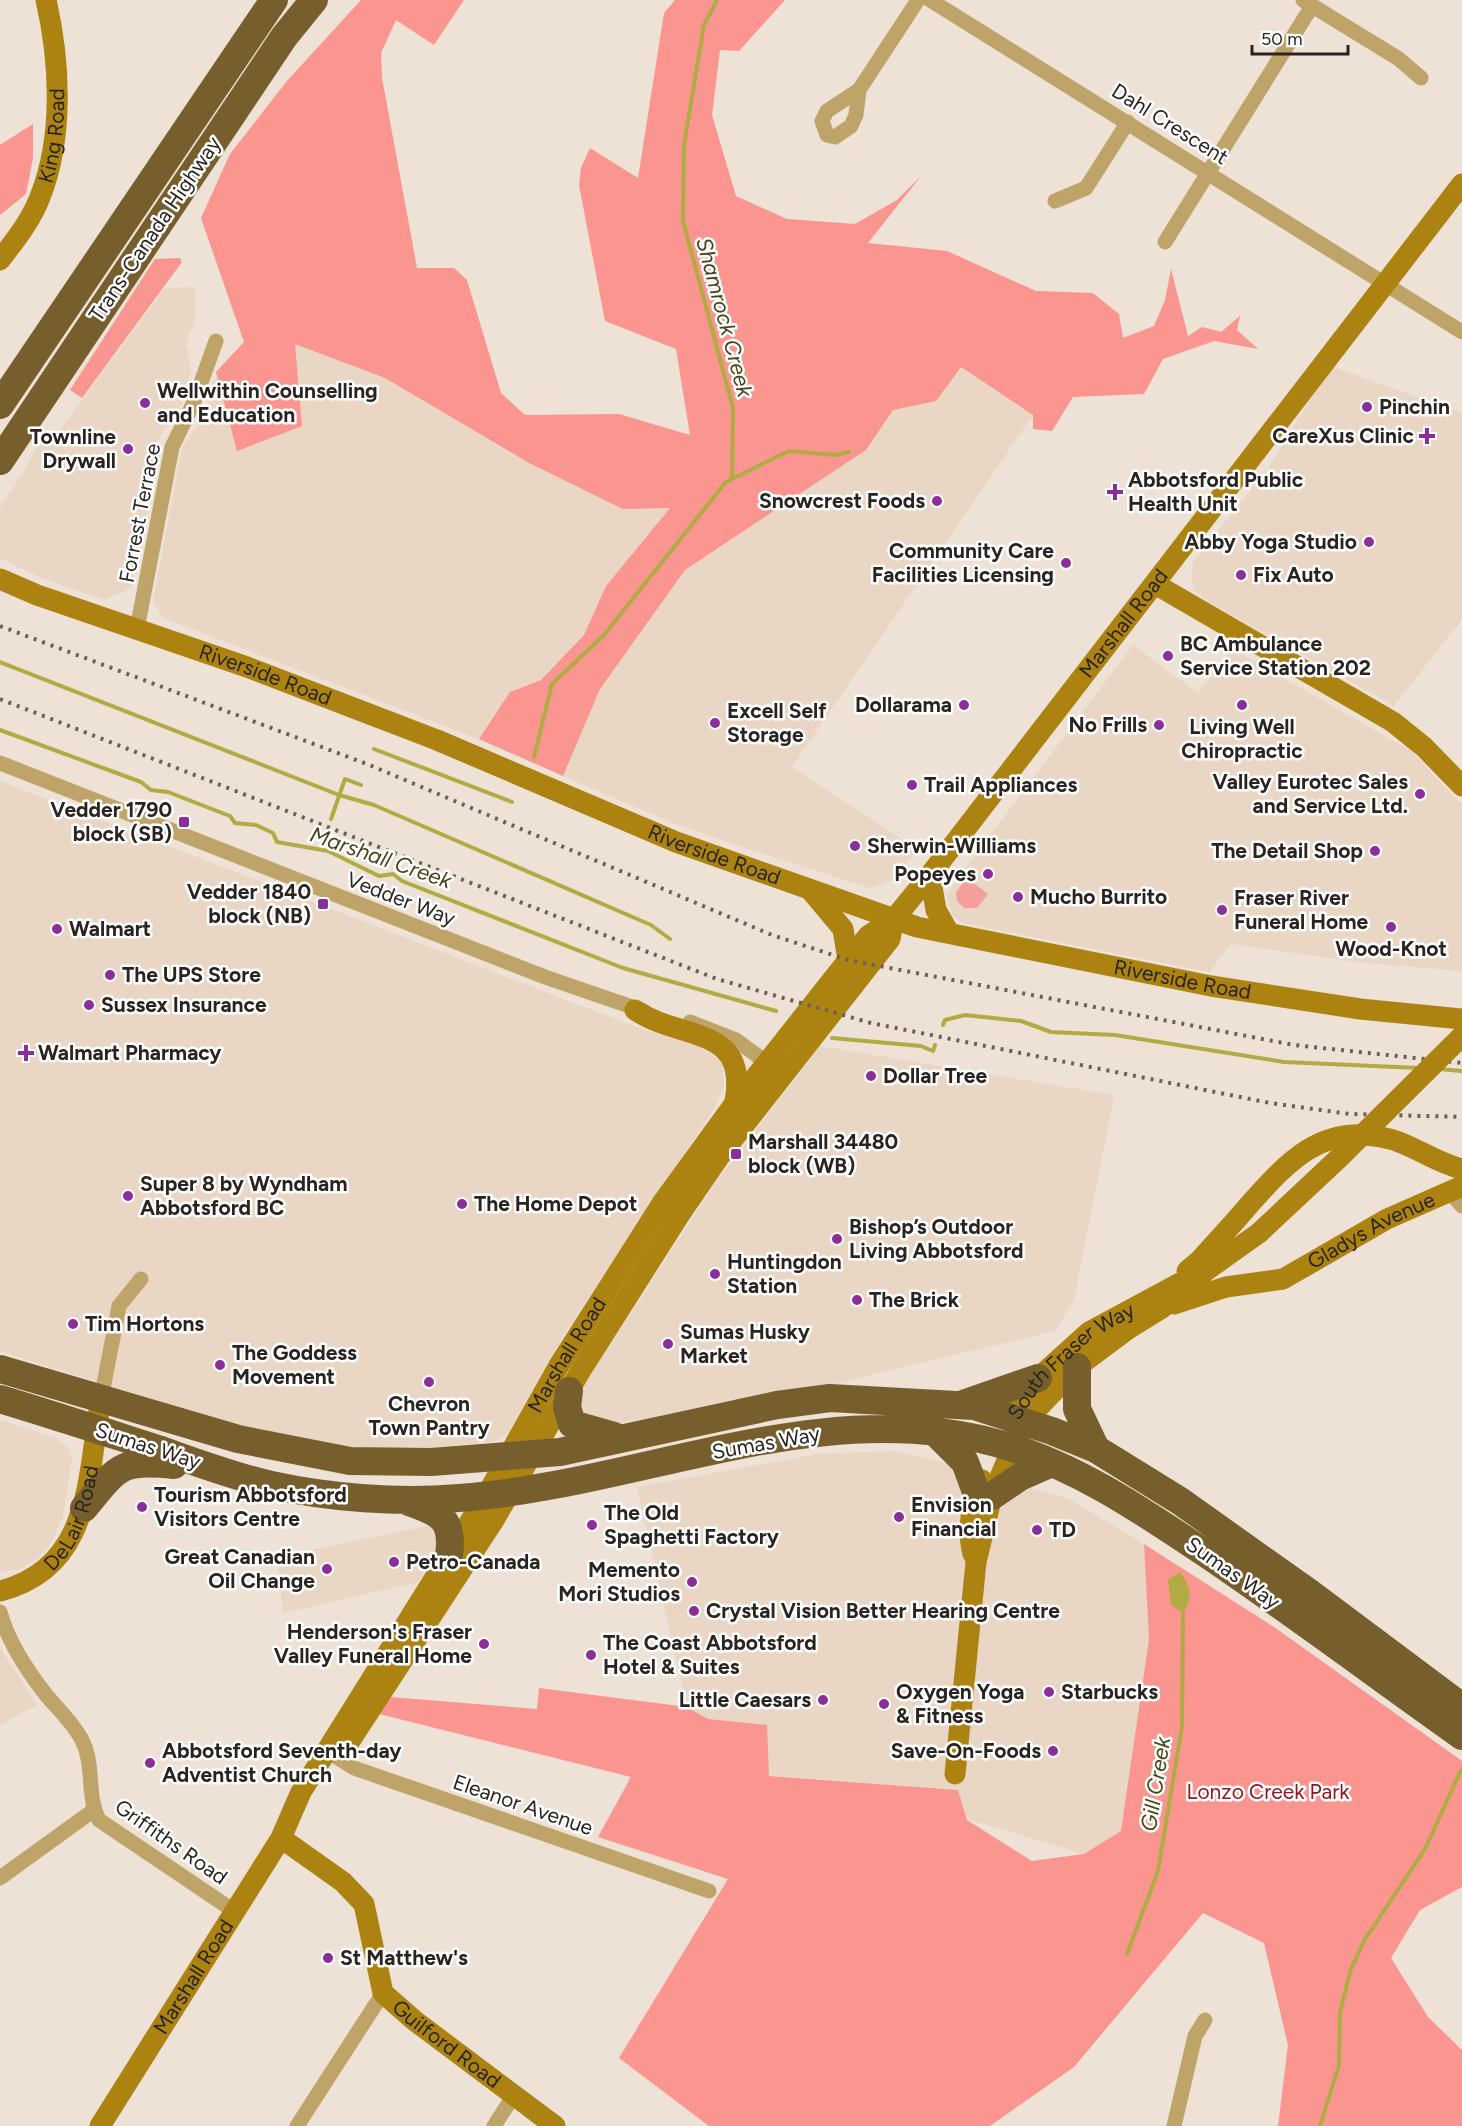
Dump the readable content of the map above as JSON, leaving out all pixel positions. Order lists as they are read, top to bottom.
{
  "streets": {
    "highway": ["Trans-Canada Highway", "Sumas Way"],
    "main road": [
      "King Road",
      "Marshall Road",
      "Riverside Road",
      "Gladys Avenue",
      "South Fraser Way",
      "DeLair Road",
      "Guilford Road"
    ],
    "street": [
      "Dahl Crescent",
      "Forrest Terrace",
      "Vedder Way",
      "Eleanor Avenue",
      "Griffiths Road"
    ]
  },
  "crossings": [
    ["Dahl Crescent", "Marshall Road"],
    ["Forrest Terrace", "Riverside Road"],
    ["Marshall Road", "Riverside Road"],
    ["Marshall Road", "Vedder Way"],
    ["Marshall Road", "Sumas Way"],
    ["Marshall Road", "Eleanor Avenue"],
    ["Marshall Road", "Griffiths Road"],
    ["Marshall Road", "Guilford Road"],
    ["Gladys Avenue", "South Fraser Way"],
    ["South Fraser Way", "Sumas Way"],
    ["Sumas Way", "DeLair Road"]
  ],
  "water": ["Shamrock Creek", "Marshall Creek", "Gill Creek"],
  "parks": ["Lonzo Creek Park"],
  "places": {
    "other": [
      "Wellwithin Counselling and Education",
      "Pinchin",
      "Townline Drywall",
      "Snowcrest Foods",
      "Abby Yoga Studio",
      "Community Care Facilities Licensing",
      "Fix Auto",
      "BC Ambulance Service Station 202",
      "Dollarama",
      "Living Well Chiropractic",
      "Excell Self Storage",
      "No Frills",
      "Trail Appliances",
      "Valley Eurotec Sales and Service Ltd.",
      "Sherwin-Williams",
      "The Detail Shop",
      "Popeyes",
      "Mucho Burrito",
      "Fraser River Funeral Home",
      "Wood-Knot",
      "Walmart",
      "The UPS Store",
      "Sussex Insurance",
      "Dollar Tree",
      "Super 8 by Wyndham Abbotsford BC",
      "The Home Depot",
      "Bishop’s Outdoor Living Abbotsford",
      "Huntingdon Station",
      "The Brick",
      "Tim Hortons",
      "Sumas Husky Market",
      "The Goddess Movement",
      "Chevron Town Pantry",
      "Tourism Abbotsford Visitors Centre",
      "Envision Financial",
      "The Old Spaghetti Factory",
      "TD",
      "Petro-Canada",
      "Great Canadian Oil Change",
      "Memento Mori Studios",
      "Crystal Vision Better Hearing Centre",
      "Henderson's Fraser Valley Funeral Home",
      "The Coast Abbotsford Hotel & Suites",
      "Starbucks",
      "Little Caesars",
      "Oxygen Yoga & Fitness",
      "Save-On-Foods",
      "Abbotsford Seventh-day Adventist Church",
      "St Matthew's"
    ],
    "health": ["CareXus Clinic", "Abbotsford Public Health Unit", "Walmart Pharmacy"],
    "transit": ["Vedder 1790 block (SB)", "Vedder 1840 block (NB)", "Marshall 34480 block (WB)"]
  },
  "scale_bar": "50 m"
}
